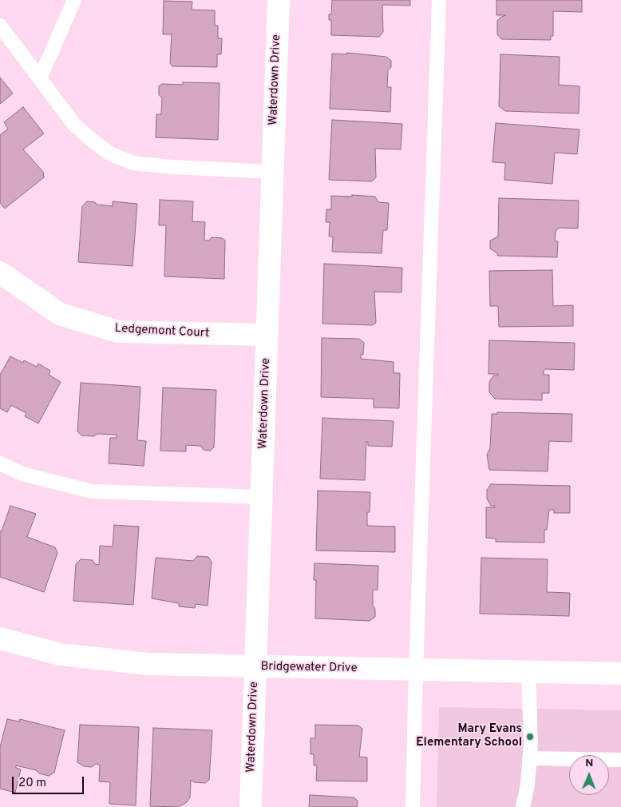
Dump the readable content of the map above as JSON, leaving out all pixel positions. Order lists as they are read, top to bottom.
{
  "streets": {
    "street": ["Waterdown Drive", "Ledgemont Court", "Bridgewater Drive"]
  },
  "crossings": [
    ["Waterdown Drive", "Ledgemont Court"],
    ["Waterdown Drive", "Bridgewater Drive"]
  ],
  "places": ["Mary Evans Elementary School"],
  "scale_bar": "20 m",
  "north": "top"
}
